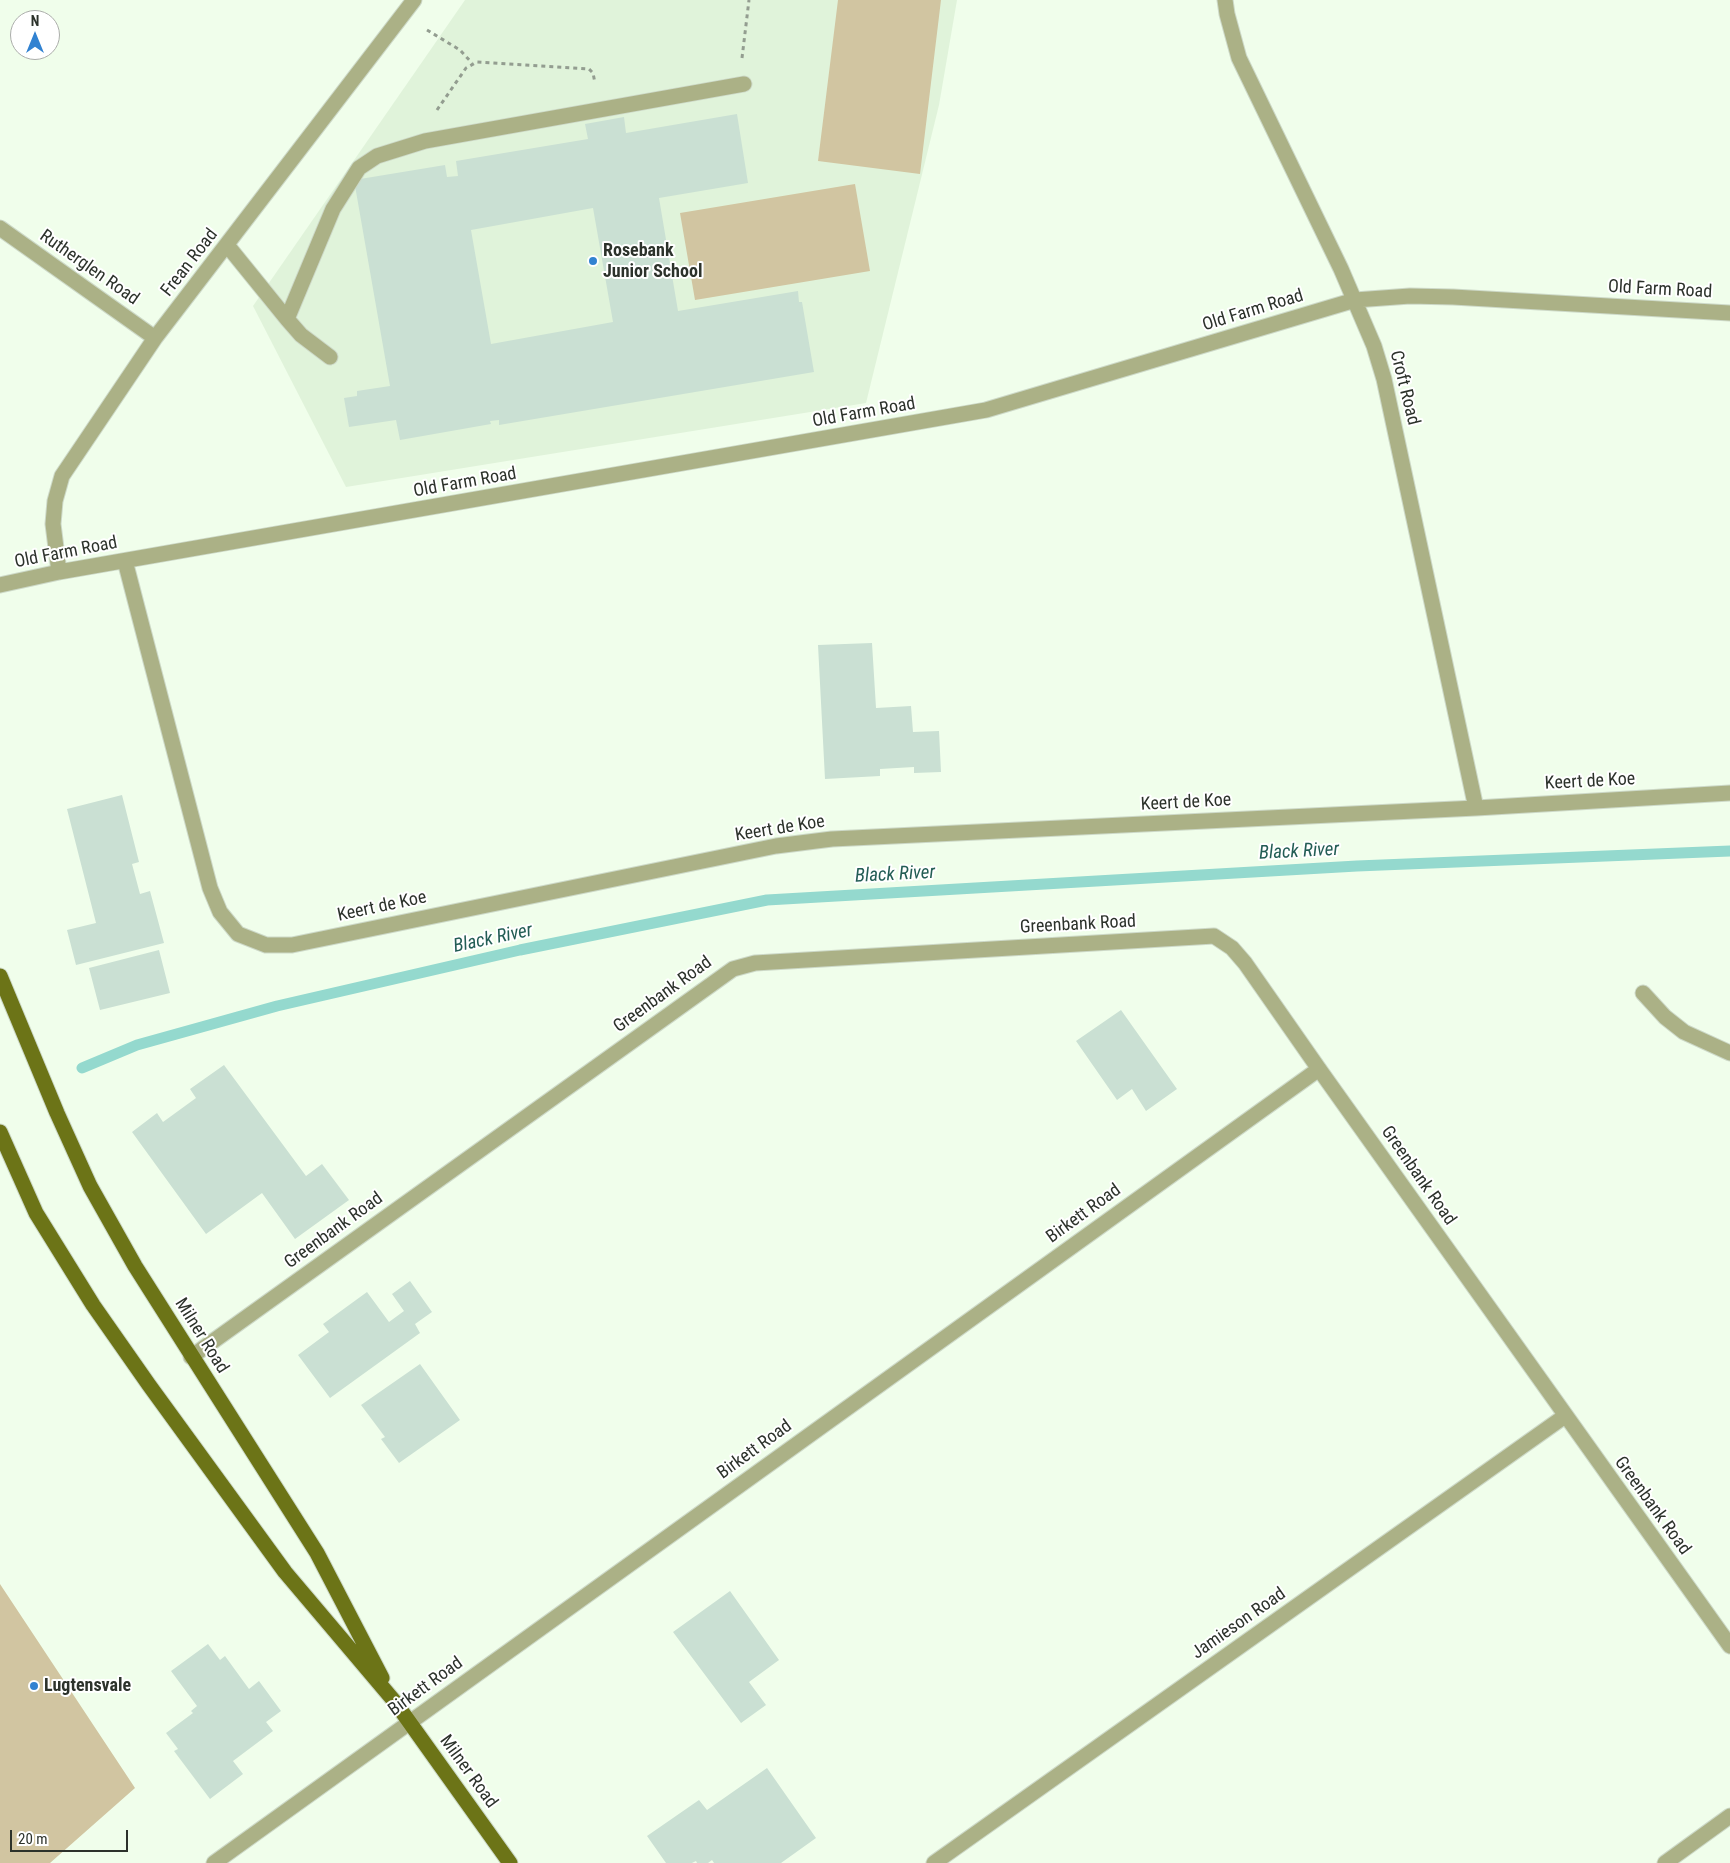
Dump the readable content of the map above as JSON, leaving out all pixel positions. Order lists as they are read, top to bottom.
{
  "streets": {
    "main road": ["Milner Road"],
    "street": [
      "Frean Road",
      "Rutherglen Road",
      "Old Farm Road",
      "Croft Road",
      "Keert de Koe",
      "Greenbank Road",
      "Birkett Road",
      "Jamieson Road"
    ]
  },
  "crossings": [
    ["Frean Road", "Rutherglen Road"],
    ["Frean Road", "Old Farm Road"],
    ["Old Farm Road", "Croft Road"],
    ["Old Farm Road", "Keert de Koe"],
    ["Croft Road", "Keert de Koe"],
    ["Greenbank Road", "Birkett Road"],
    ["Greenbank Road", "Milner Road"],
    ["Greenbank Road", "Jamieson Road"],
    ["Birkett Road", "Milner Road"]
  ],
  "water": ["Black River"],
  "places": ["Rosebank Junior School", "Lugtensvale"],
  "scale_bar": "20 m",
  "north": "top"
}
